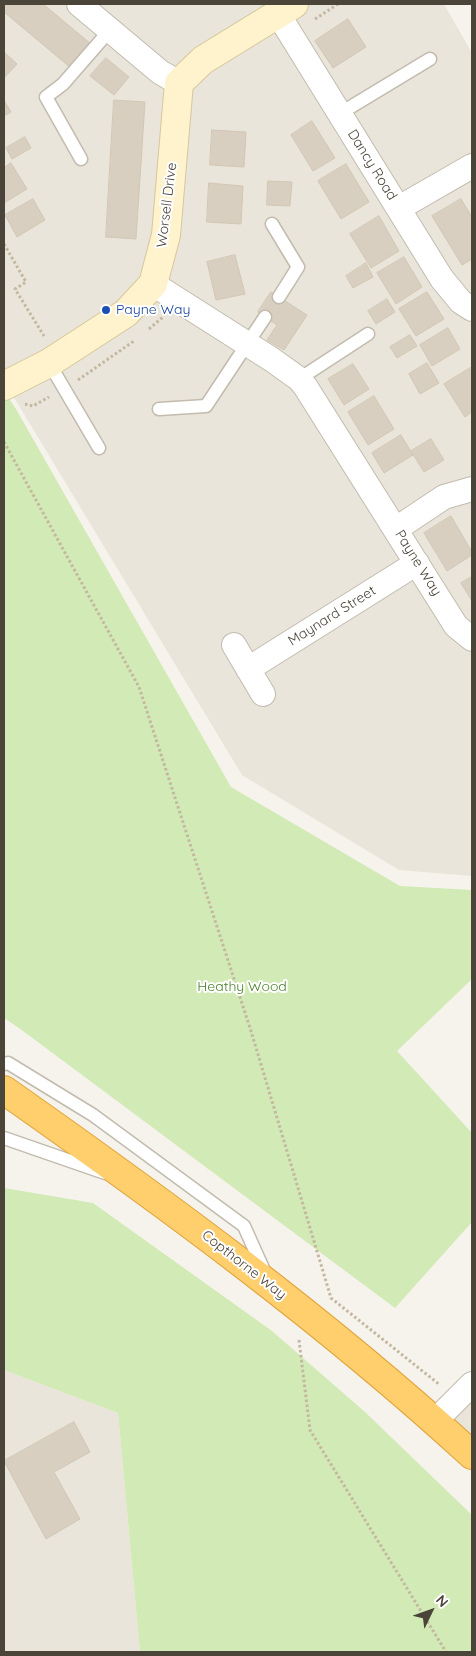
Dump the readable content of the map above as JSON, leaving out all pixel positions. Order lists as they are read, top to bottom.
{
  "streets": {
    "highway": ["Copthorne Way"],
    "street": [
      "Dancy Road",
      "Worsell Drive",
      "Payne Way",
      "Maynard Street"
    ]
  },
  "crossings": [
    ["Worsell Drive", "Payne Way"],
    ["Payne Way", "Maynard Street"]
  ],
  "parks": ["Heathy Wood"],
  "places": ["Payne Way"],
  "north": "top right"
}
